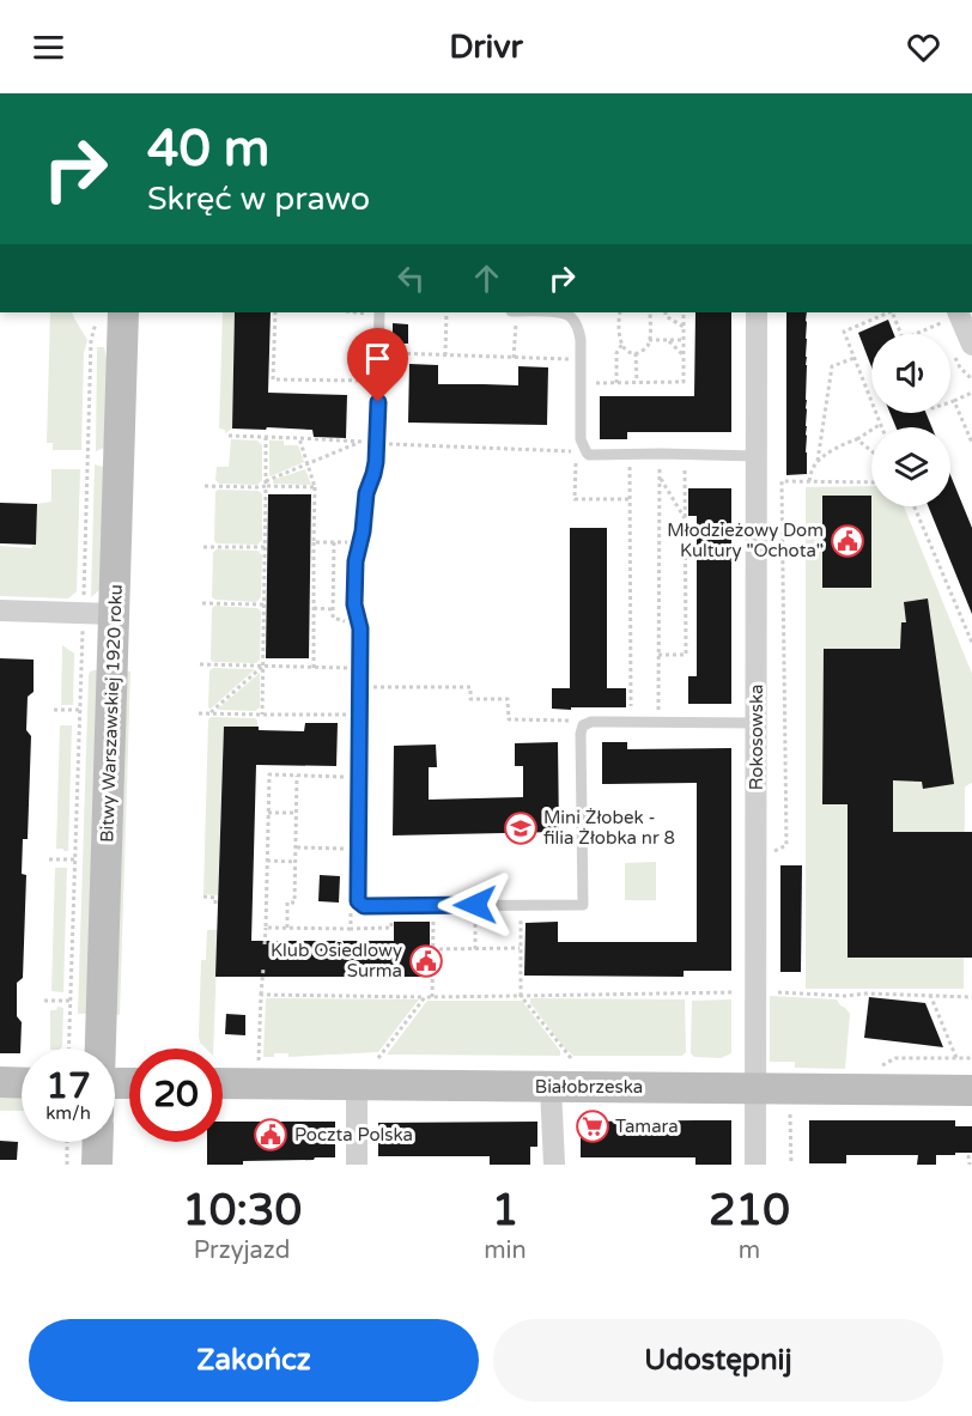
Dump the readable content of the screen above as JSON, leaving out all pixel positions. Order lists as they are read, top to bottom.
{
  "streets": {
    "street": ["Bitwy Warszawskiej 1920 roku", "Rokosowska", "Białobrzeska"]
  },
  "crossings": [
    ["Rokosowska", "Białobrzeska"]
  ],
  "places": {
    "public building": ["Młodzieżowy Dom Kultury \"Ochota\"", "Klub Osiedlowy Surma", "Poczta Polska"],
    "school or university": ["Mini Żłobek - filia Żłobka nr 8"],
    "supermarket": ["Tamara"]
  },
  "page": {
    "header": "Drivr",
    "turn": ["40 m", "Skręć w prawo"],
    "speed": "17 km/h",
    "limit": "20",
    "eta": [
      "10:30",
      "Przyjazd",
      "1",
      "min",
      "210",
      "m"
    ],
    "buttons": ["Zakończ", "Udostępnij"]
  }
}
